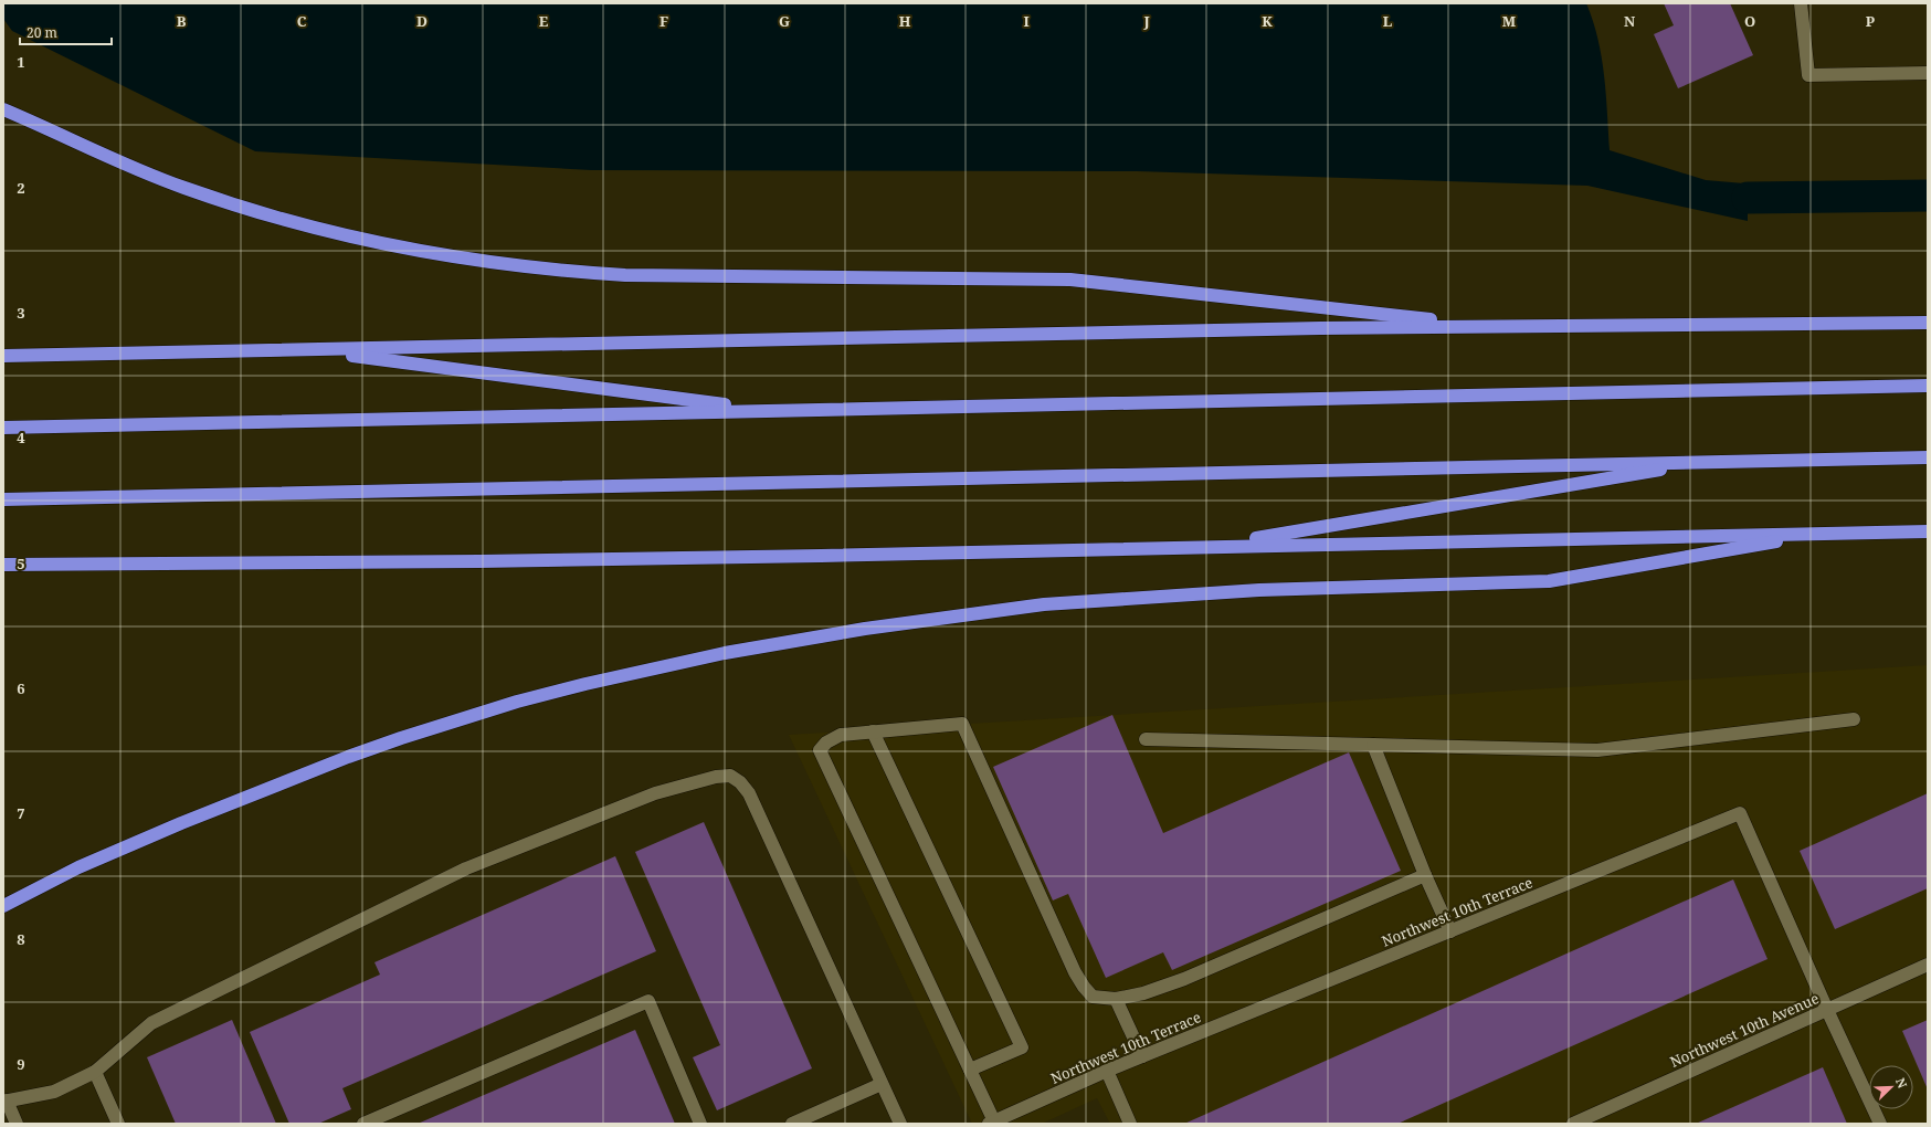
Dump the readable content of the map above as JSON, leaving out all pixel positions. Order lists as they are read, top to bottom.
{
  "streets": {
    "street": ["Northwest 10th Terrace", "Northwest 10th Avenue"]
  },
  "crossings": [
    ["Northwest 10th Terrace", "Northwest 10th Avenue"]
  ],
  "scale_bar": "20 m",
  "north": "top right",
  "grid": {
    "columns": [
      "B",
      "C",
      "D",
      "E",
      "F",
      "G",
      "H",
      "I",
      "J",
      "K",
      "L",
      "M",
      "N",
      "O",
      "P"
    ],
    "rows": [
      "1",
      "2",
      "3",
      "4",
      "5",
      "6",
      "7",
      "8",
      "9"
    ]
  }
}
